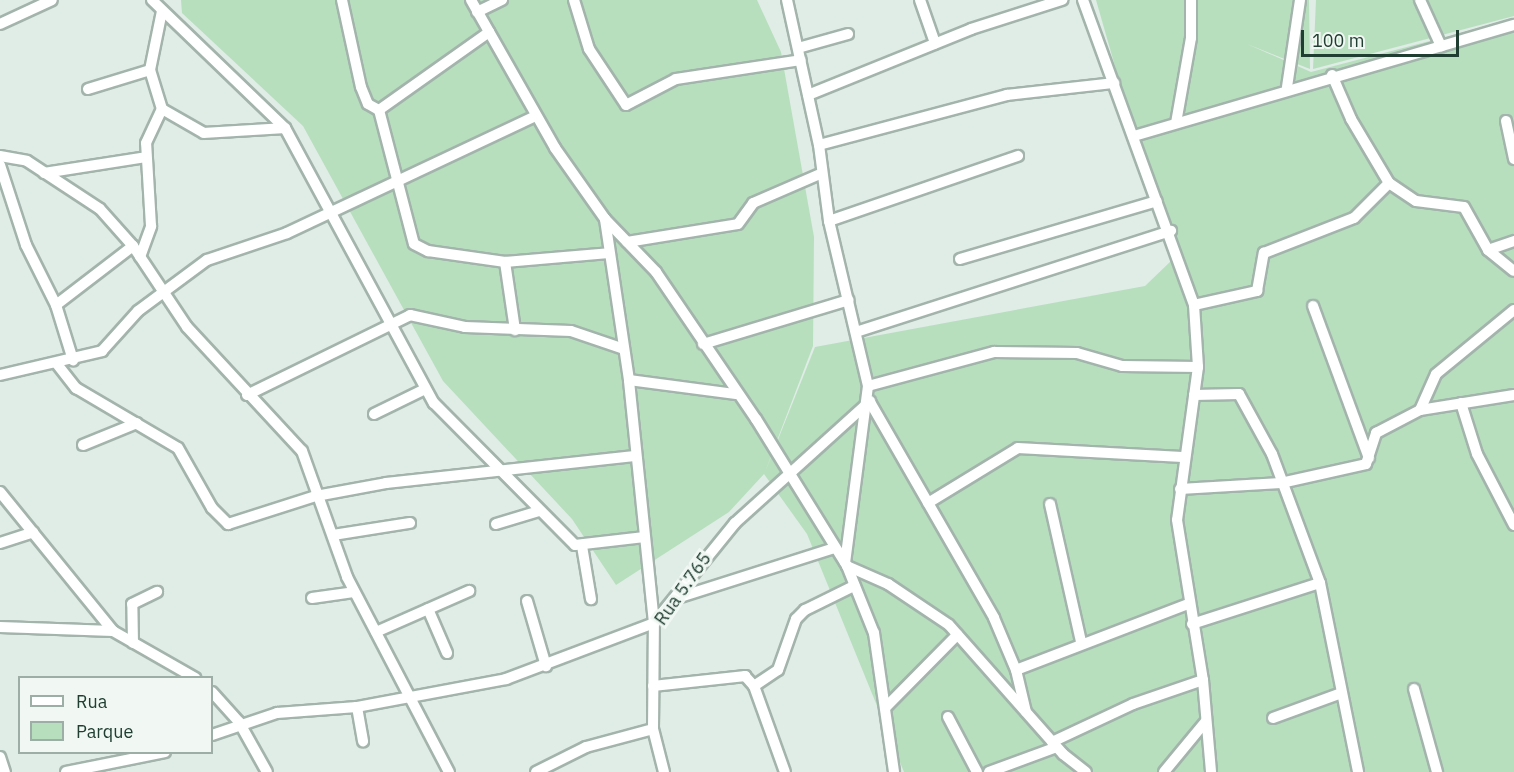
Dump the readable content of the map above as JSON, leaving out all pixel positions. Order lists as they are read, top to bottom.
{
  "streets": {
    "street": ["Rua 5.765"]
  },
  "legend": ["Rua", "Parque"],
  "scale_bar": "100 m"
}
